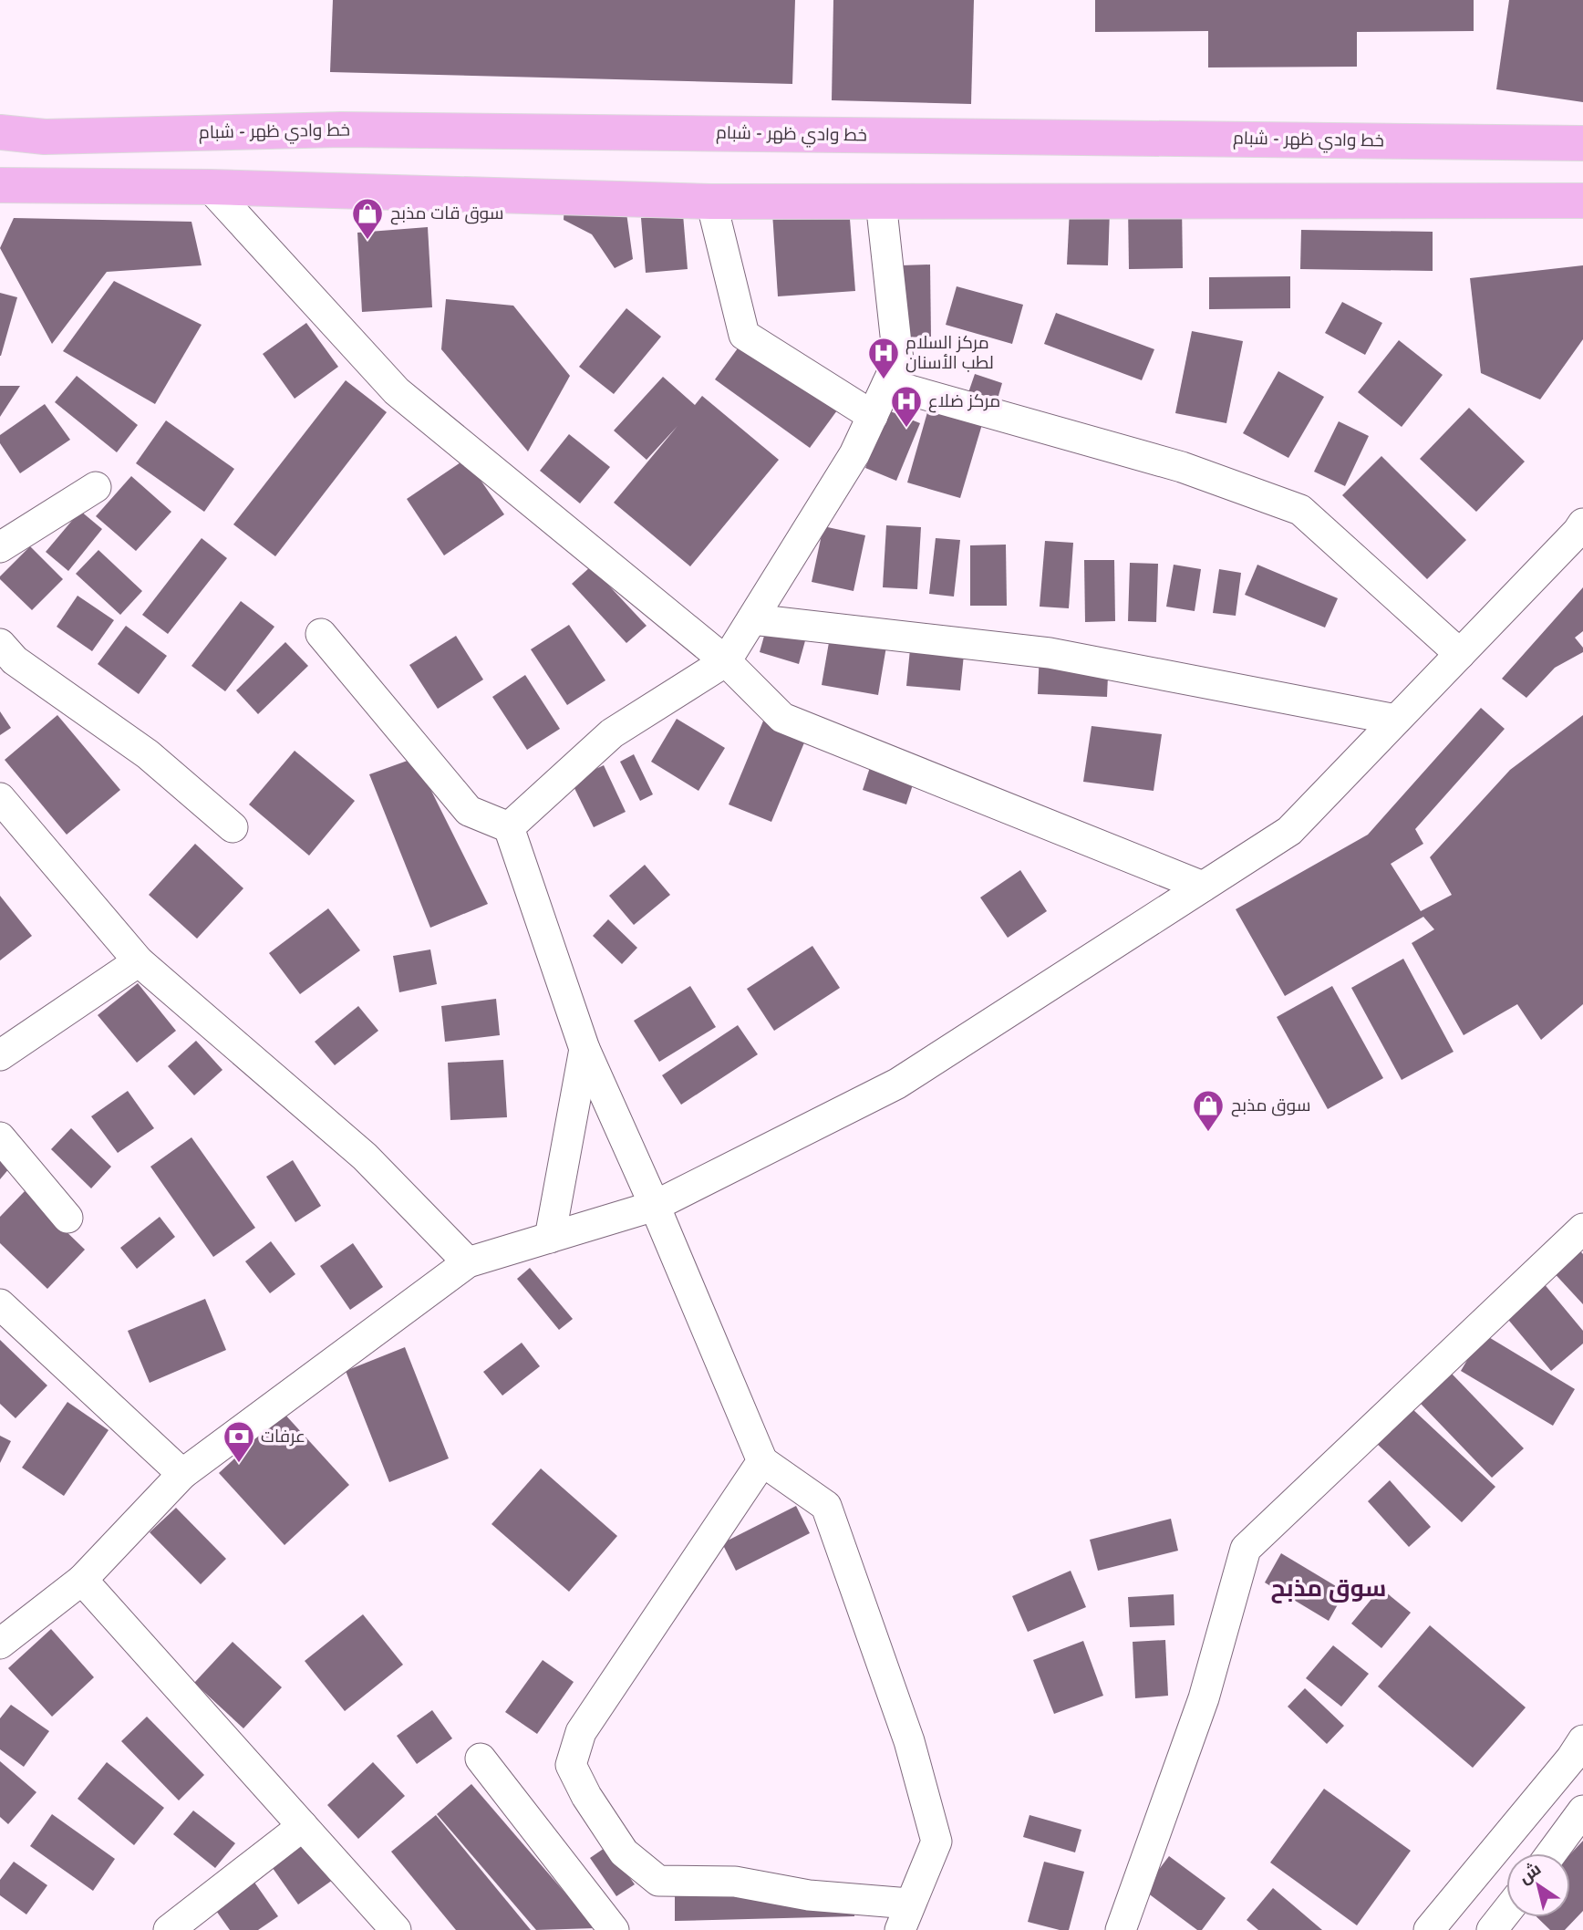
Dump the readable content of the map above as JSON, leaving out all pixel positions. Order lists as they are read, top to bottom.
{
  "streets": {
    "main road": ["خط وادي ظهر - شبام"]
  },
  "districts": ["سوق مذبح"],
  "places": {
    "shop": ["سوق قات مذبح", "سوق مذبح"],
    "hospital": ["مركز السلام لطب الأسنان", "مركز ضلاع"],
    "bank": ["عرفات"]
  },
  "north": "top left"
}
